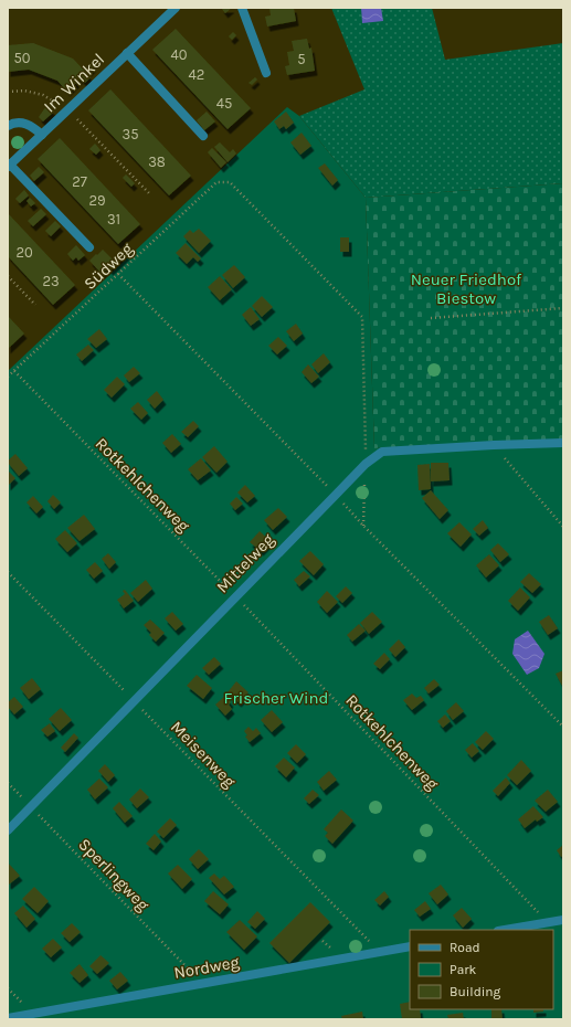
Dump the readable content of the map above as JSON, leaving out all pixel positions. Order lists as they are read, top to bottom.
{
  "streets": {
    "street": ["Im Winkel", "Mittelweg", "Nordweg"],
    "path": [
      "Südweg",
      "Rotkehlchenweg",
      "Meisenweg",
      "Sperlingweg"
    ]
  },
  "crossings": [
    ["Südweg", "Rotkehlchenweg"],
    ["Südweg", "Mittelweg"],
    ["Rotkehlchenweg", "Mittelweg"],
    ["Mittelweg", "Meisenweg"],
    ["Mittelweg", "Sperlingweg"],
    ["Meisenweg", "Nordweg"],
    ["Sperlingweg", "Nordweg"]
  ],
  "parks": ["Neuer Friedhof Biestow", "Frischer Wind"],
  "house_numbers": [
    "40",
    "50",
    "5",
    "42",
    "45",
    "35",
    "38",
    "27",
    "29",
    "31",
    "20",
    "23"
  ],
  "legend": ["Road", "Park", "Building"]
}
